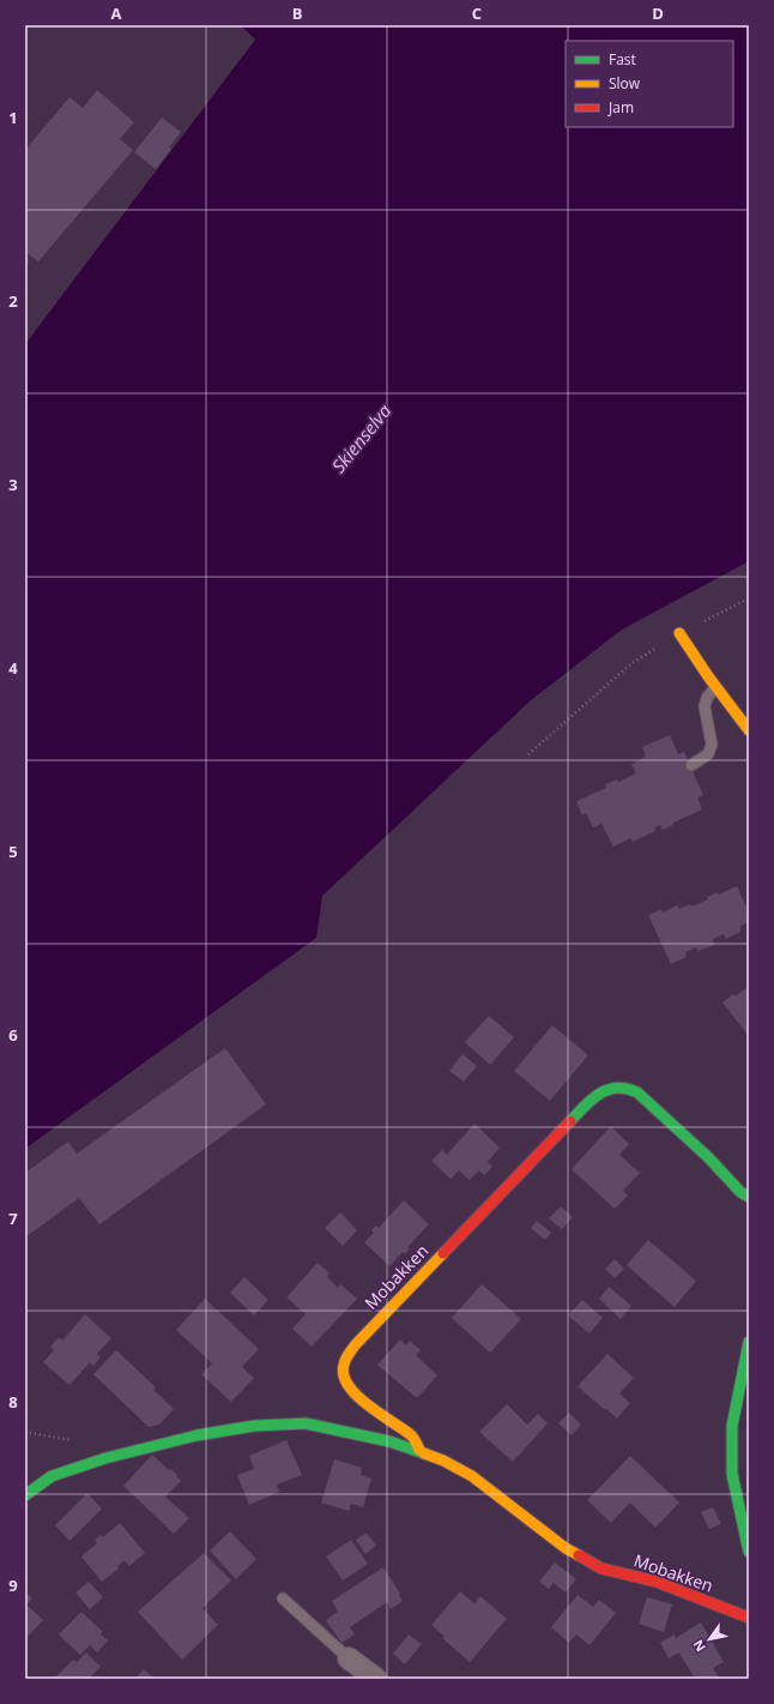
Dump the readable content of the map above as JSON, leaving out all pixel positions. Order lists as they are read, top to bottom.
{
  "streets": {
    "street": ["Mobakken"]
  },
  "water": ["Skienselva"],
  "legend": ["Fast", "Slow", "Jam"],
  "north": "bottom left",
  "grid": {
    "columns": [
      "A",
      "B",
      "C",
      "D"
    ],
    "rows": [
      "1",
      "2",
      "3",
      "4",
      "5",
      "6",
      "7",
      "8",
      "9"
    ]
  }
}
